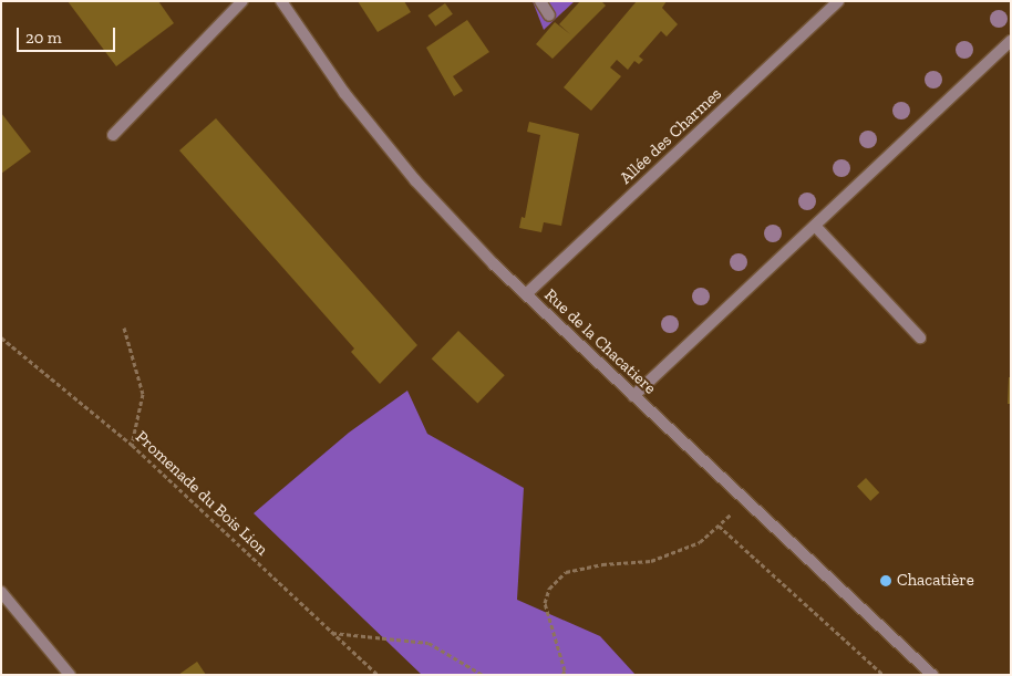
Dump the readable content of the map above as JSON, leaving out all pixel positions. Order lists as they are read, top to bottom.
{
  "streets": {
    "street": ["Allée des Charmes", "Rue de la Chacatiere"],
    "path": ["Promenade du Bois Lion"]
  },
  "crossings": [
    ["Allée des Charmes", "Rue de la Chacatiere"]
  ],
  "places": ["Chacatière"],
  "scale_bar": "20 m"
}
